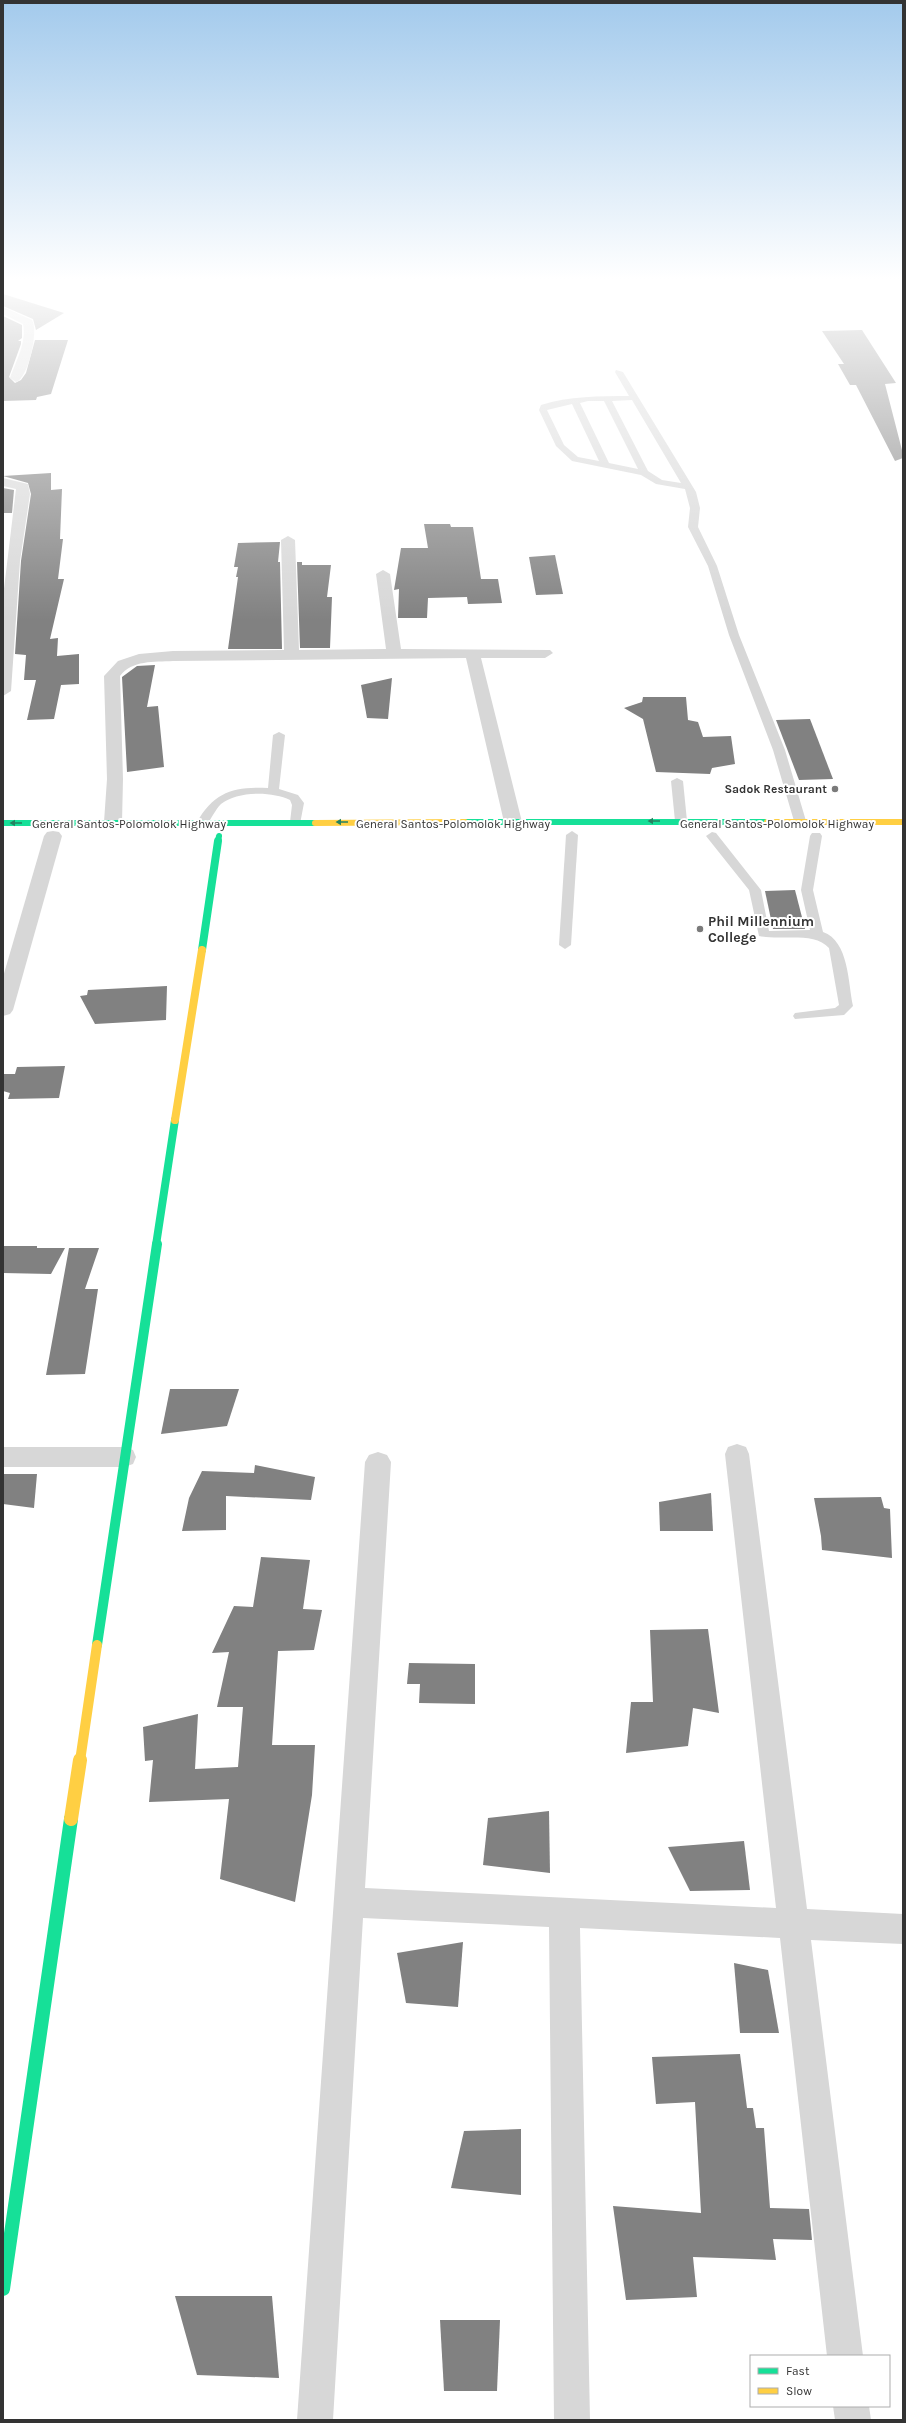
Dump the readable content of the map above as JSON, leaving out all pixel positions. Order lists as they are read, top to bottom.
{
  "streets": {
    "main road": ["General Santos-Polomolok Highway"]
  },
  "places": ["Sadok Restaurant", "Phil Millennium College"],
  "legend": ["Fast", "Slow"]
}
